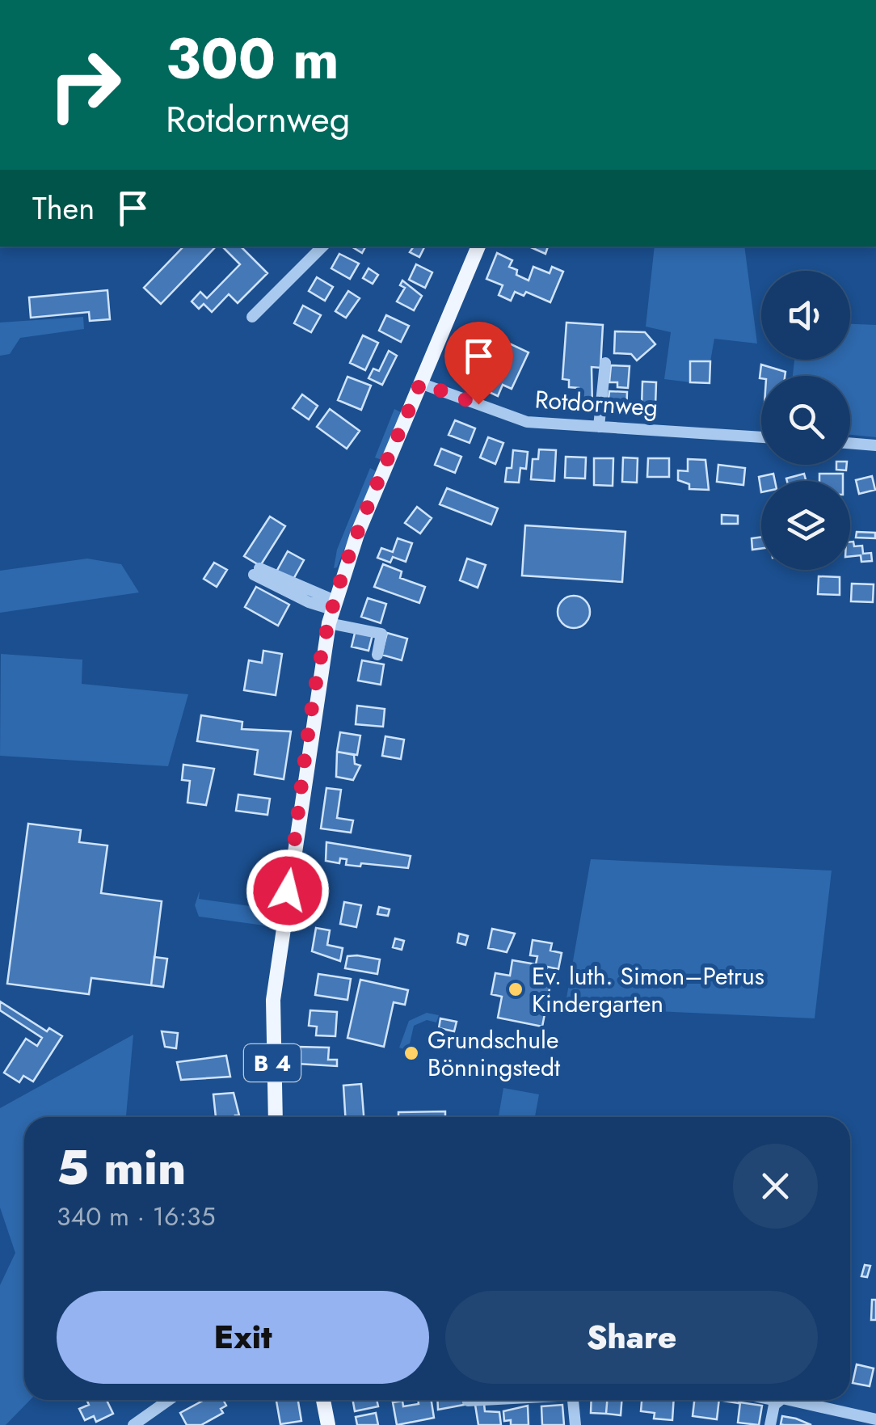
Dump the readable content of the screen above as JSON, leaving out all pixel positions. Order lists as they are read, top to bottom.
{
  "streets": {
    "main road": ["B 4"],
    "street": ["Rotdornweg"]
  },
  "crossings": [
    ["Rotdornweg", "B 4"]
  ],
  "places": ["Ev. luth. Simon–Petrus Kindergarten", "Grundschule Bönningstedt"],
  "page": {
    "turn": ["300 m", "Rotdornweg"],
    "then": "Then",
    "heading": ["5 min", "340 m · 16:35"],
    "buttons": ["Exit", "Share"]
  }
}
